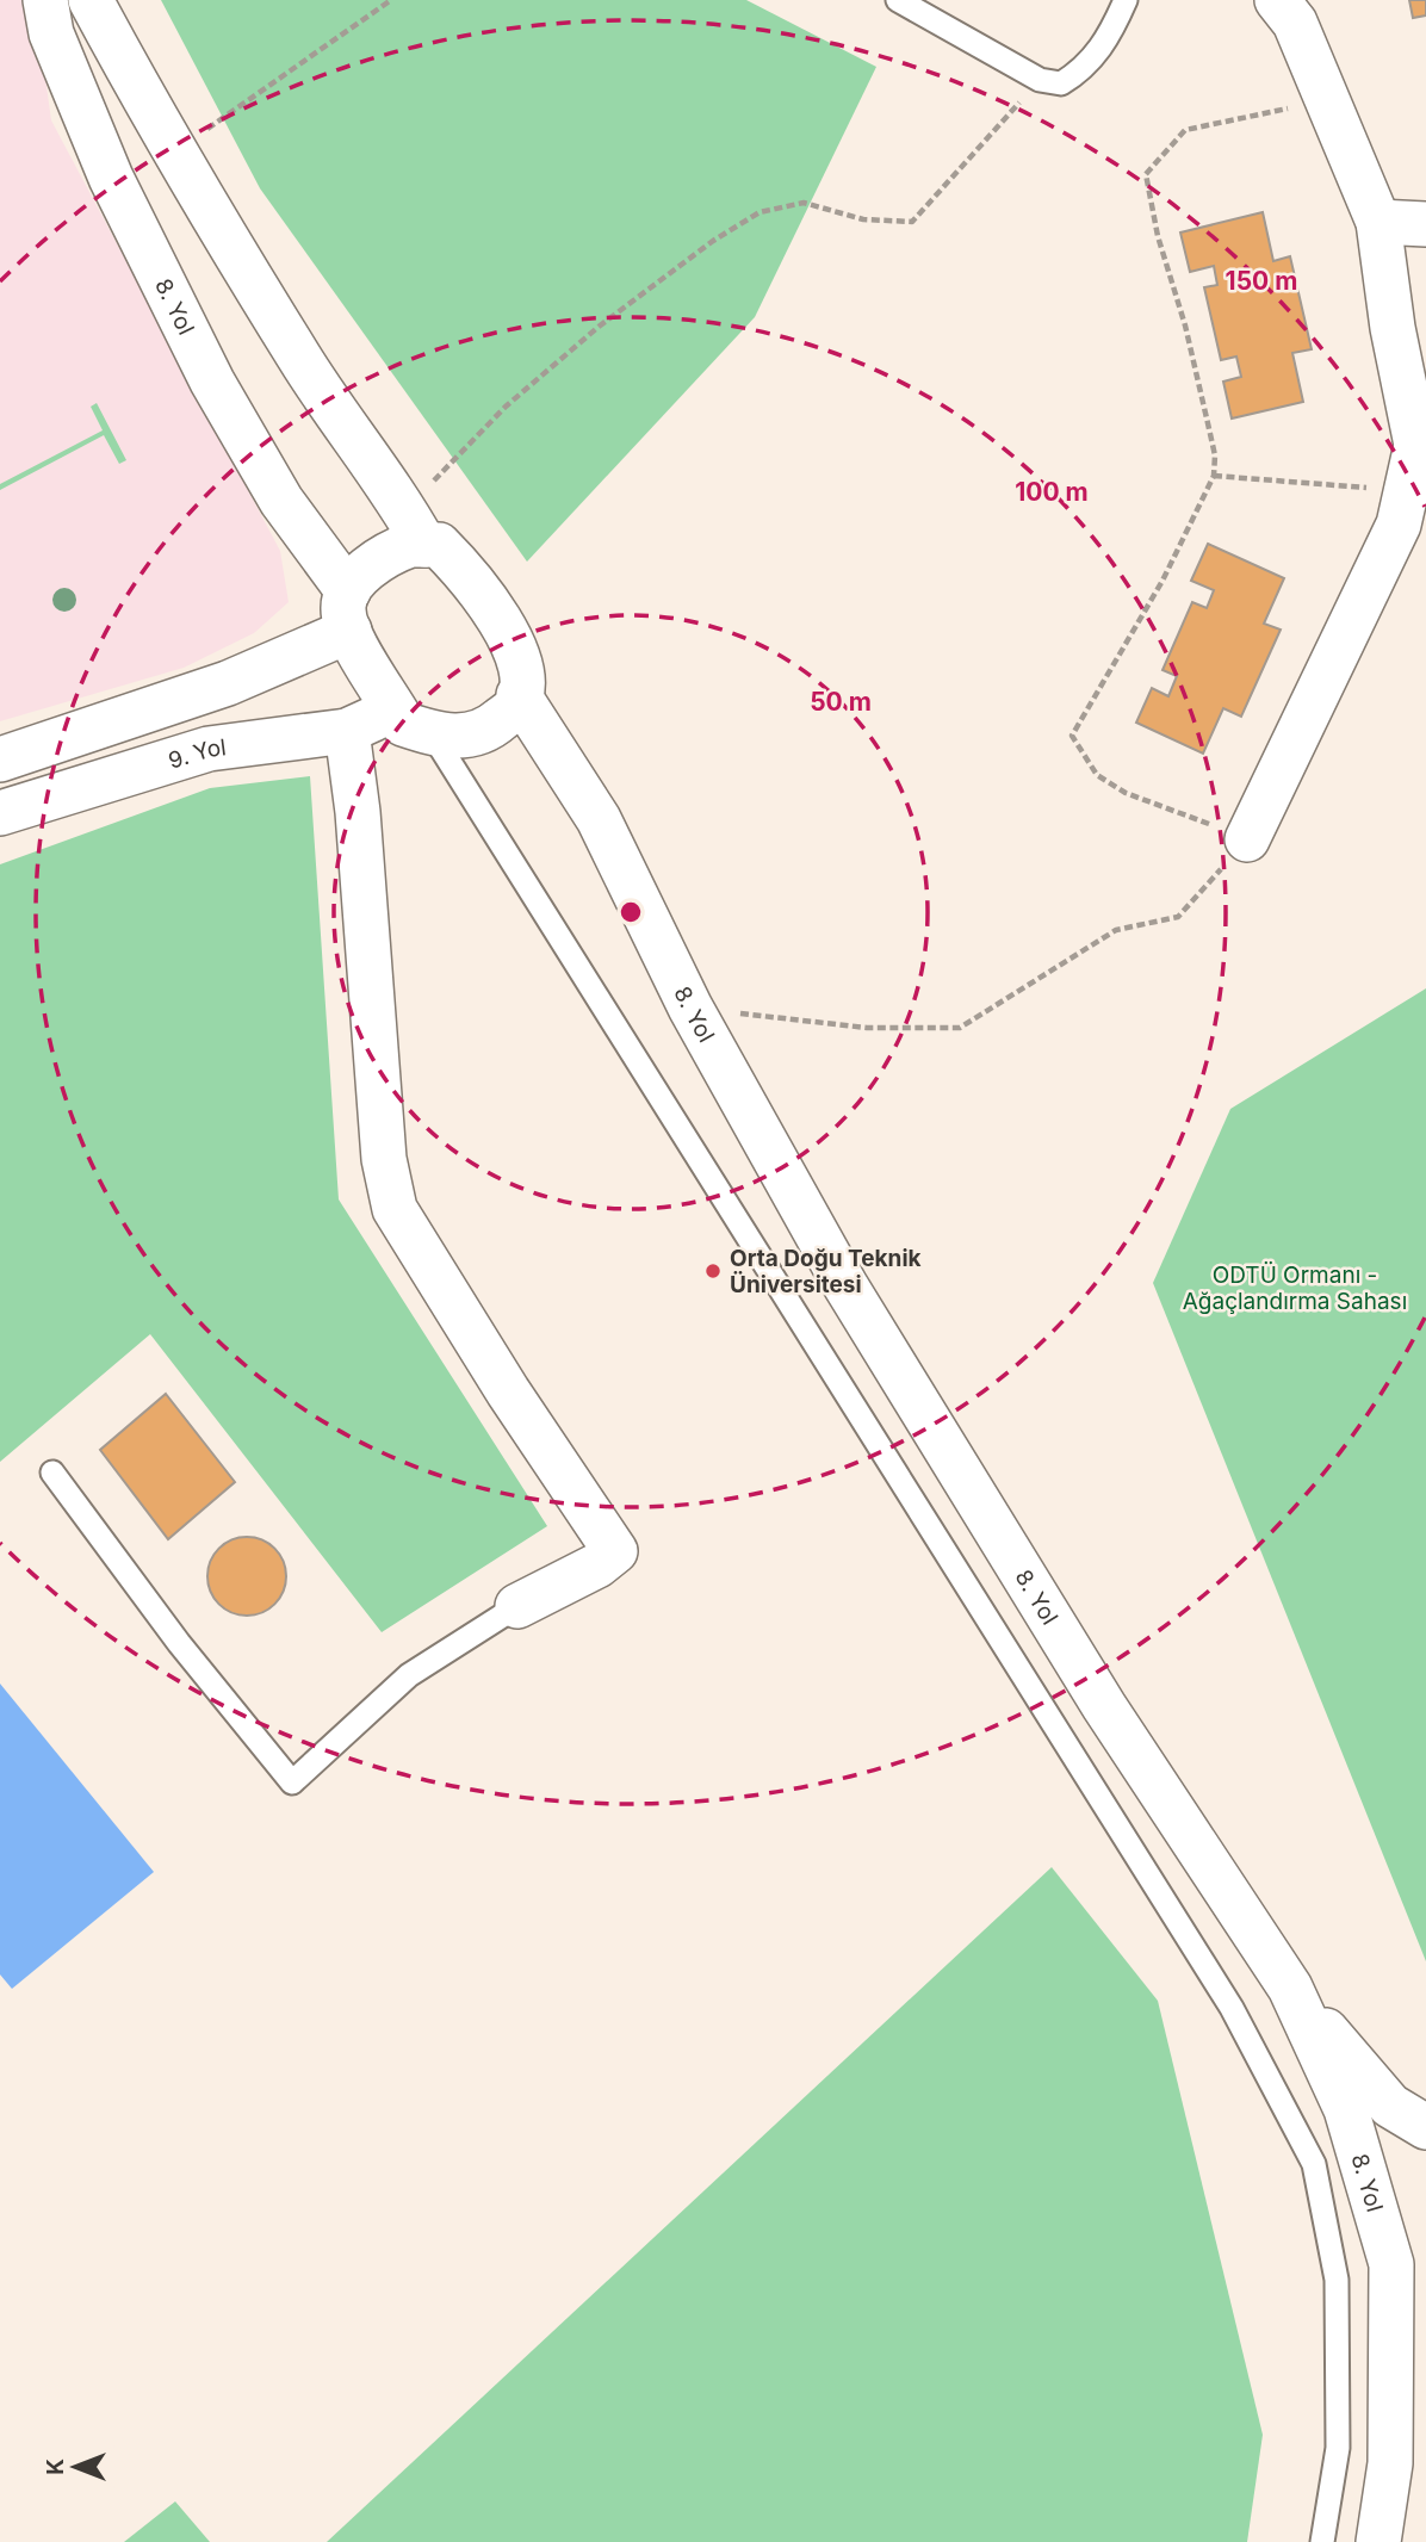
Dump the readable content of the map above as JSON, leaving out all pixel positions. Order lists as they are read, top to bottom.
{
  "streets": {
    "street": ["8. Yol", "9. Yol"]
  },
  "crossings": [
    ["8. Yol", "9. Yol"]
  ],
  "parks": ["ODTÜ Ormanı - Ağaçlandırma Sahası"],
  "places": ["Orta Doğu Teknik Üniversitesi"],
  "north": "left",
  "rings": ["150 m", "100 m", "50 m"]
}
